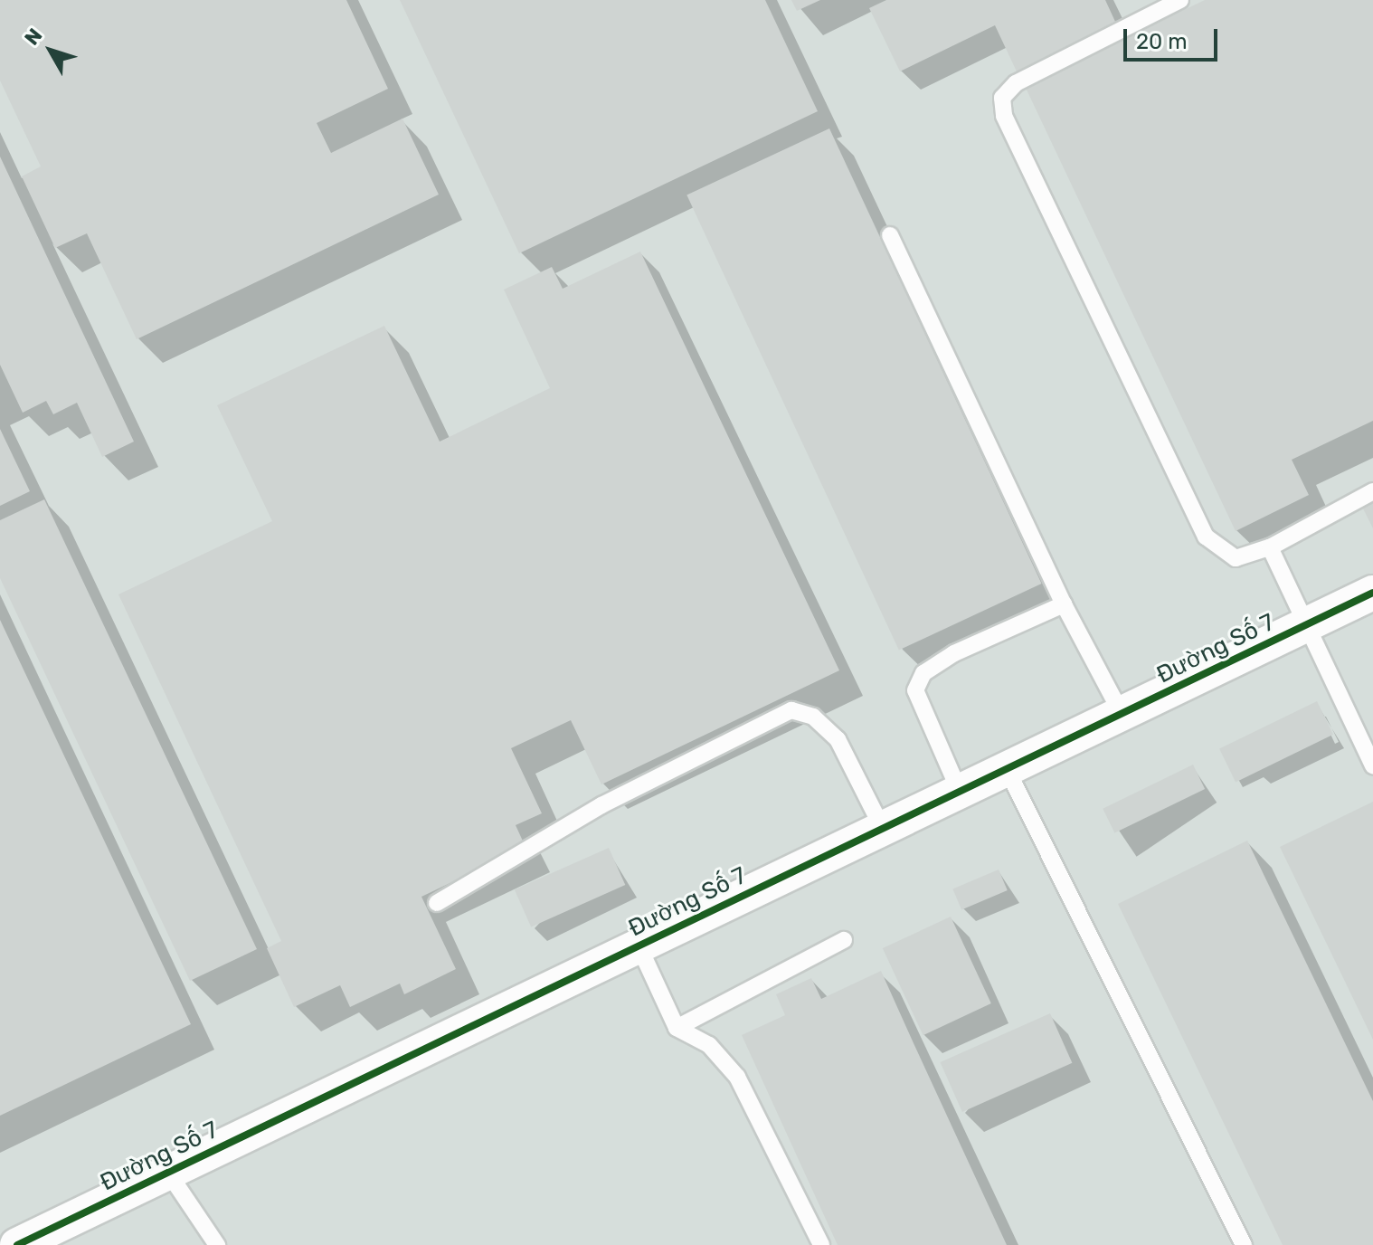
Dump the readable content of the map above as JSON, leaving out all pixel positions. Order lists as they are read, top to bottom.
{
  "streets": {
    "street": ["Đường Số 7"]
  },
  "scale_bar": "20 m",
  "north": "top left"
}
